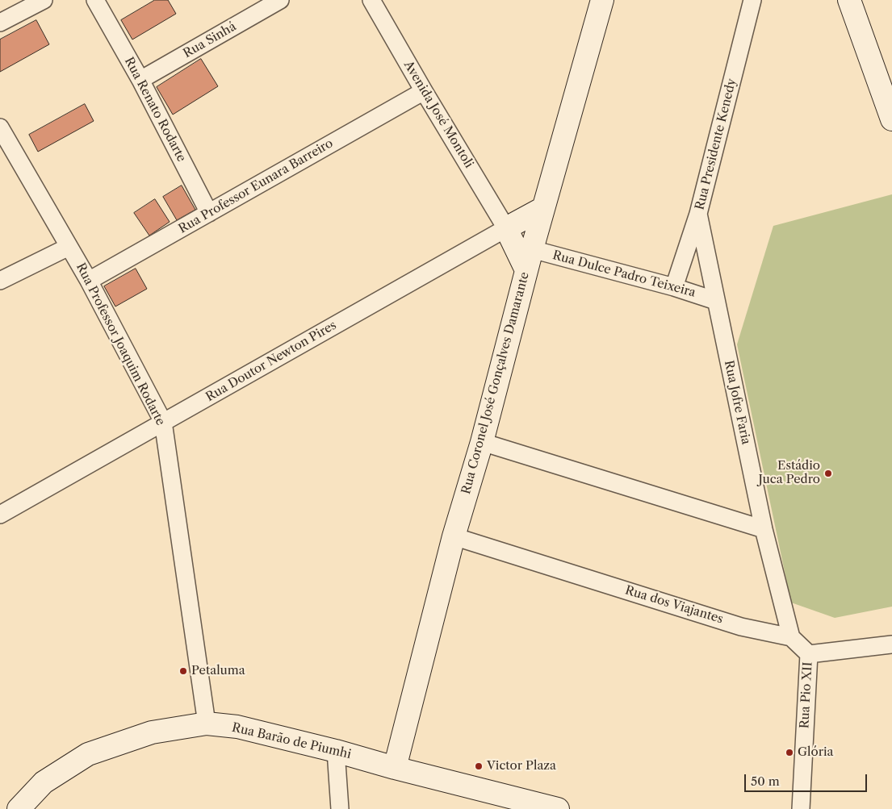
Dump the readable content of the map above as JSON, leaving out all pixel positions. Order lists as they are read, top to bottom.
{
  "streets": {
    "main road": ["Rua Doutor Newton Pires", "Rua Coronel José Gonçalves Damarante", "Rua Barão de Piumhi"],
    "street": [
      "Rua Sinhá",
      "Rua Renato Rodarte",
      "Avenida José Montoli",
      "Rua Presidente Kenedy",
      "Rua Professor Eunara Barreiro",
      "Rua Dulce Padro Teixeira",
      "Rua Professor Joaquim Rodarte",
      "Rua Jofre Faria",
      "Rua dos Viajantes",
      "Rua Pio XII"
    ]
  },
  "crossings": [
    ["Rua Sinhá", "Rua Renato Rodarte"],
    ["Rua Renato Rodarte", "Rua Professor Eunara Barreiro"],
    ["Avenida José Montoli", "Rua Professor Eunara Barreiro"],
    ["Avenida José Montoli", "Rua Doutor Newton Pires"],
    ["Rua Presidente Kenedy", "Rua Dulce Padro Teixeira"],
    ["Rua Presidente Kenedy", "Rua Jofre Faria"],
    ["Rua Professor Eunara Barreiro", "Rua Professor Joaquim Rodarte"],
    ["Rua Dulce Padro Teixeira", "Rua Coronel José Gonçalves Damarante"],
    ["Rua Dulce Padro Teixeira", "Rua Jofre Faria"],
    ["Rua Professor Joaquim Rodarte", "Rua Doutor Newton Pires"],
    ["Rua Professor Joaquim Rodarte", "Rua Barão de Piumhi"],
    ["Rua Doutor Newton Pires", "Rua Coronel José Gonçalves Damarante"],
    ["Rua Coronel José Gonçalves Damarante", "Rua dos Viajantes"],
    ["Rua Coronel José Gonçalves Damarante", "Rua Barão de Piumhi"],
    ["Rua Jofre Faria", "Rua dos Viajantes"]
  ],
  "places": [
    "Estádio Juca Pedro",
    "Petaluma",
    "Glória",
    "Victor Plaza"
  ],
  "scale_bar": "50 m"
}
